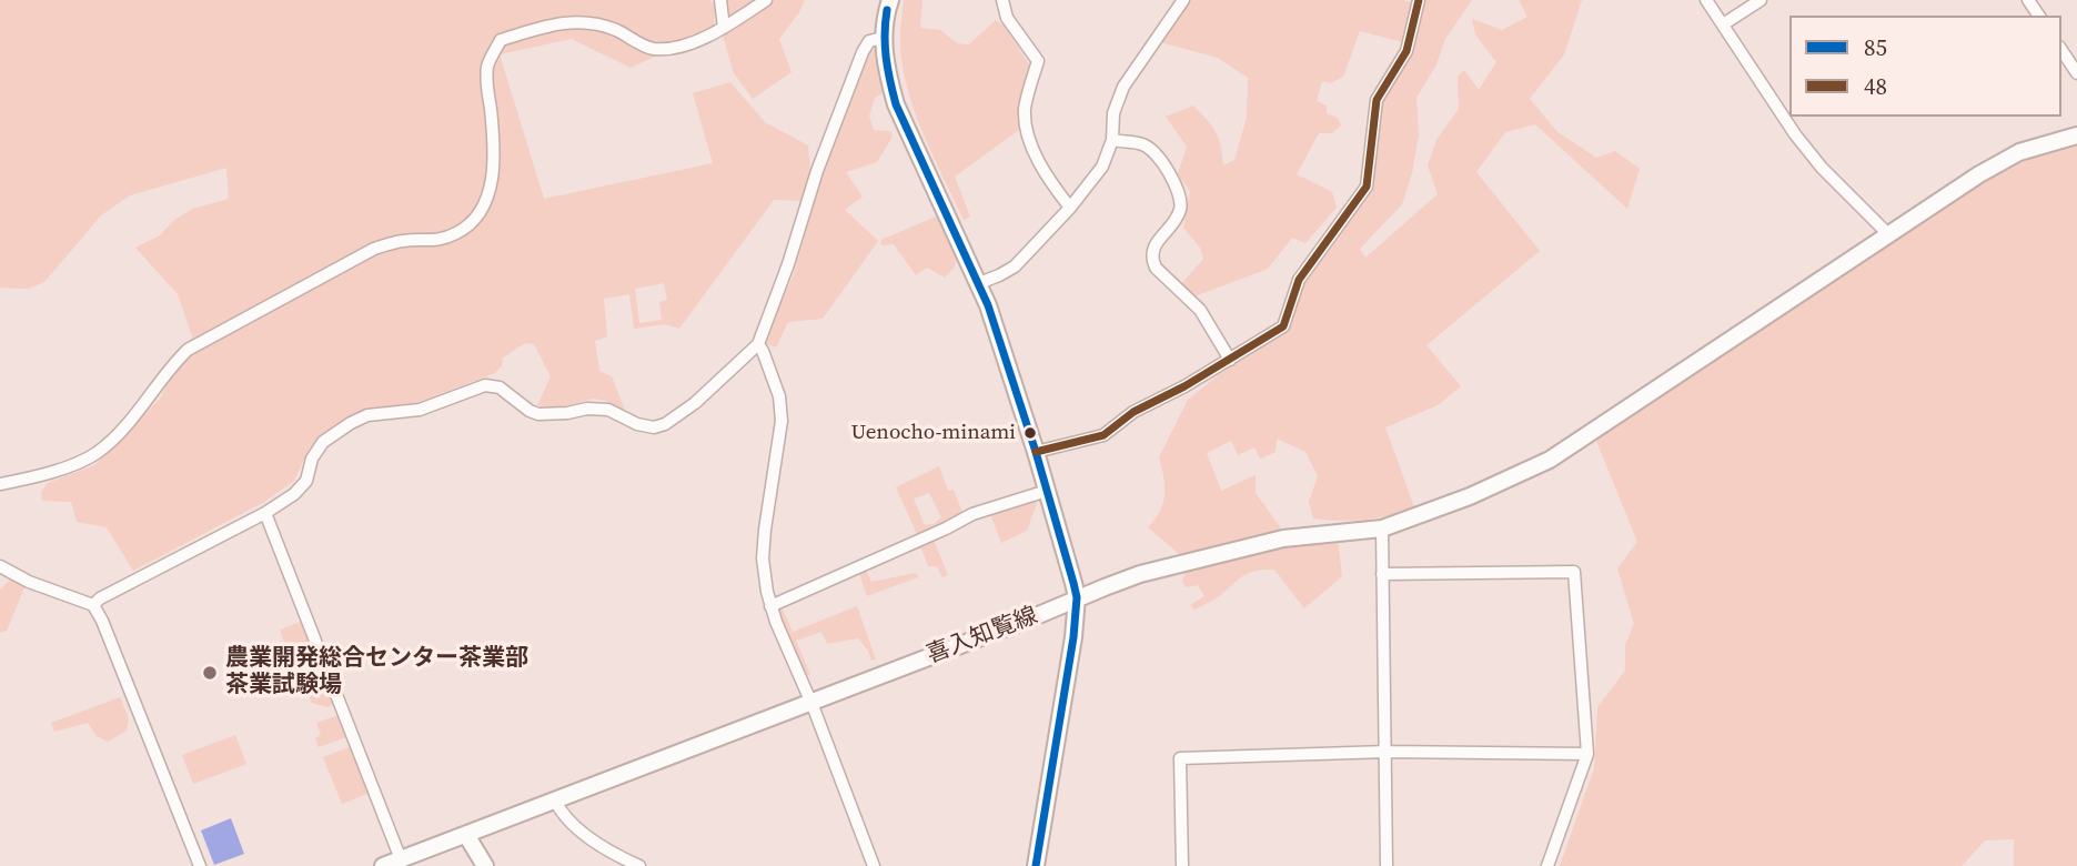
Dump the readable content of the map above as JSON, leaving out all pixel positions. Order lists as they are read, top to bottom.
{
  "streets": {
    "street": ["喜入知覧線"]
  },
  "places": ["Uenocho-minami", "農業開発総合センター茶業部 茶業試験場"],
  "lines": ["transit line 48", "transit line 85"],
  "legend": ["85", "48"]
}
